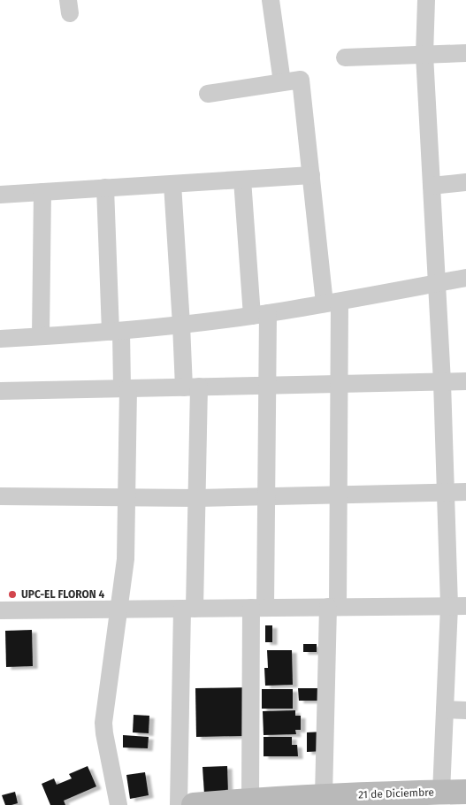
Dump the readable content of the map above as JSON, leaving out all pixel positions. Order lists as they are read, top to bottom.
{
  "streets": {
    "street": ["21 de Diciembre"]
  },
  "places": ["UPC-EL FLORON 4"]
}
